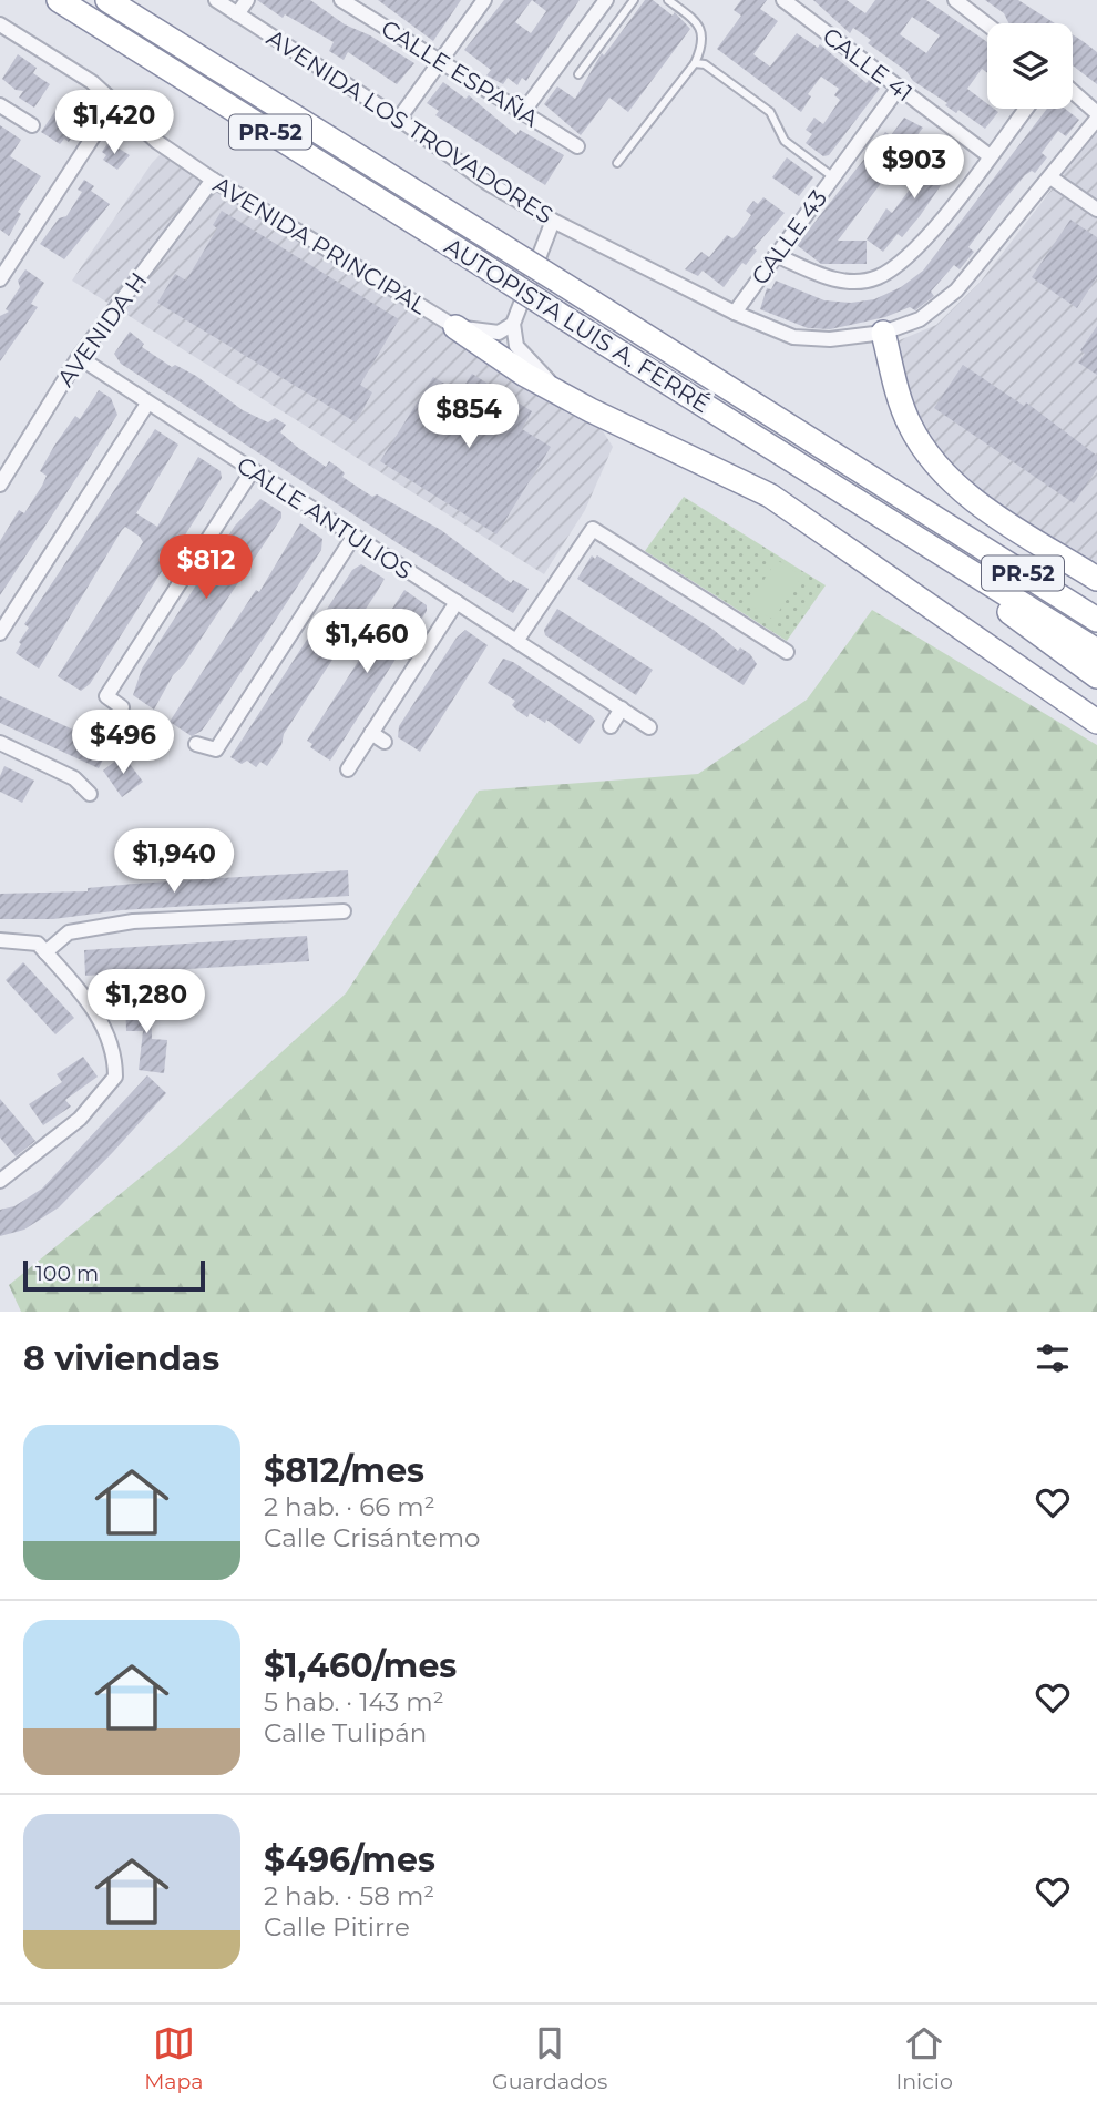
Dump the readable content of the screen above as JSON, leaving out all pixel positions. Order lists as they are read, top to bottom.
{
  "streets": {
    "highway": ["PR-52", "AUTOPISTA LUIS A. FERRÉ"],
    "street": [
      "CALLE 41",
      "CALLE ESPAÑA",
      "AVENIDA LOS TROVADORES",
      "CALLE 43",
      "AVENIDA PRINCIPAL",
      "AVENIDA H",
      "CALLE ANTULIOS"
    ]
  },
  "crossings": [
    ["CALLE 41", "CALLE 43"],
    ["AVENIDA LOS TROVADORES", "CALLE 43"],
    ["AVENIDA PRINCIPAL", "AVENIDA H"],
    ["AVENIDA H", "CALLE ANTULIOS"]
  ],
  "scale_bar": "100 m",
  "page": {
    "price": [
      "$1,420",
      "$903",
      "$854",
      "$812",
      "$1,460",
      "$496",
      "$1,940",
      "$1,280"
    ],
    "scale": "100 m",
    "heading": "8 viviendas",
    "list": [
      {
        "name": "$812/mes",
        "note": "2 hab. · 66 m² · Calle Crisántemo"
      },
      {
        "name": "$1,460/mes",
        "note": "5 hab. · 143 m² · Calle Tulipán"
      },
      {
        "name": "$496/mes",
        "note": "2 hab. · 58 m² · Calle Pitirre"
      }
    ],
    "tabs": ["Mapa", "Guardados", "Inicio"]
  }
}
